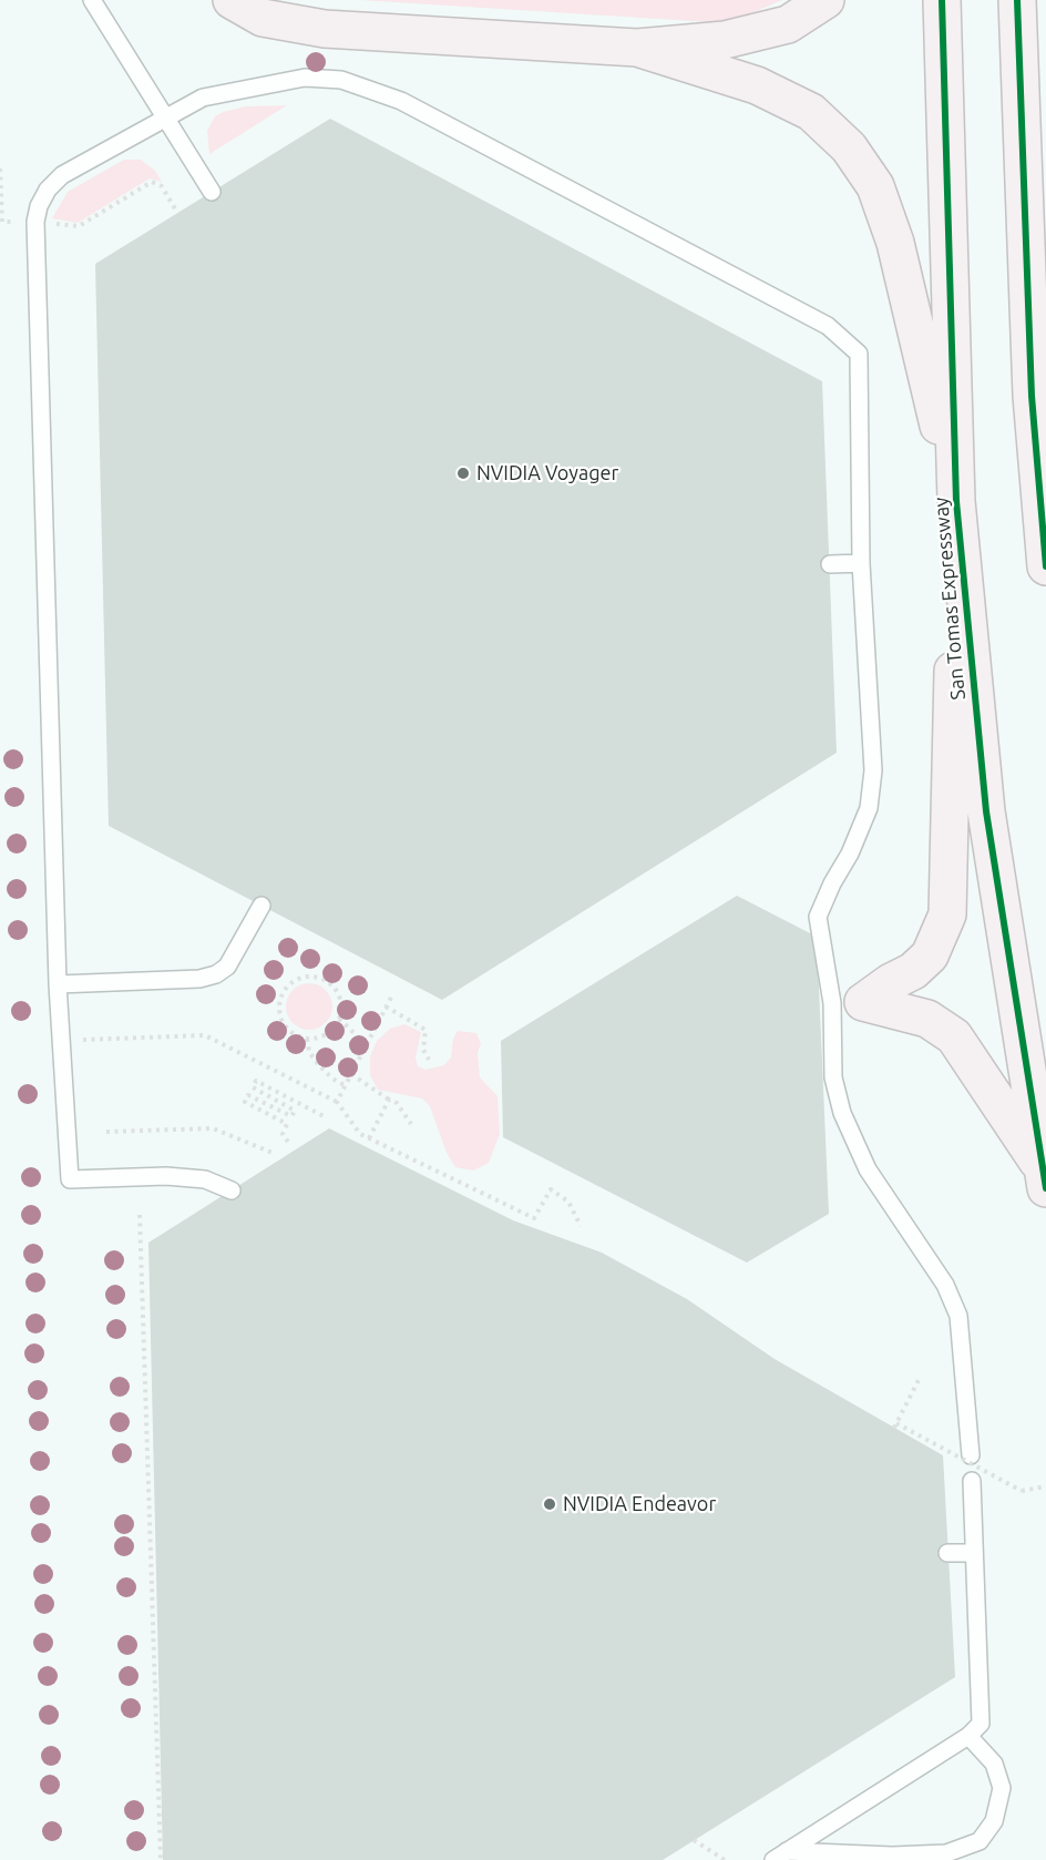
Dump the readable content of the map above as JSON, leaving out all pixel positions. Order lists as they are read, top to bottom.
{
  "streets": {
    "highway": ["San Tomas Expressway"]
  },
  "places": ["NVIDIA Voyager", "NVIDIA Endeavor"]
}
